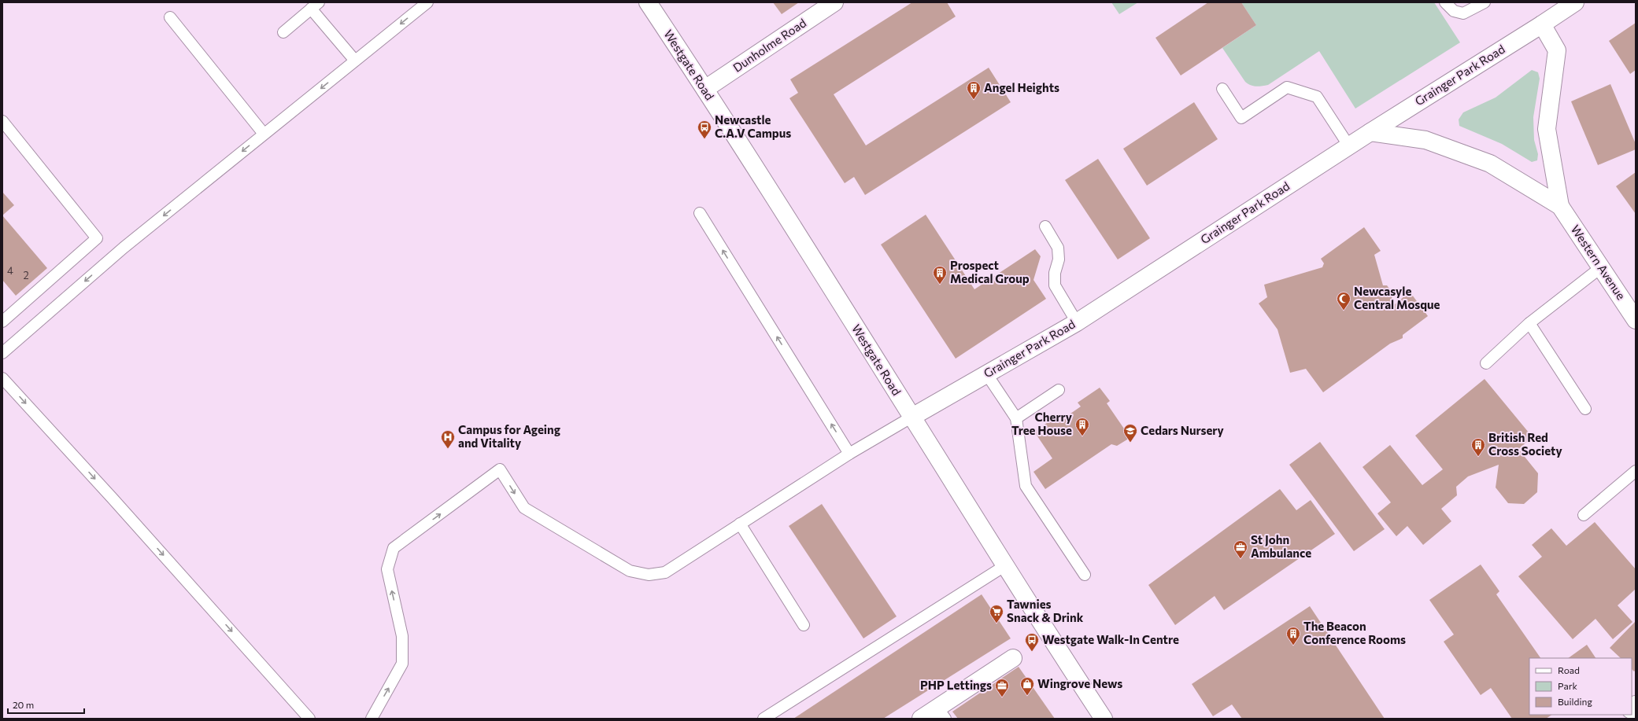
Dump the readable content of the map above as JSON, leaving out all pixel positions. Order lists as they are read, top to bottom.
{
  "streets": {
    "street": [
      "Dunholme Road",
      "Westgate Road",
      "Grainger Park Road",
      "Western Avenue"
    ]
  },
  "crossings": [
    ["Dunholme Road", "Westgate Road"],
    ["Westgate Road", "Grainger Park Road"],
    ["Grainger Park Road", "Western Avenue"]
  ],
  "places": {
    "building": [
      "Angel Heights",
      "Prospect Medical Group",
      "Cherry Tree House",
      "British Red Cross Society",
      "The Beacon Conference Rooms"
    ],
    "bus stop": ["Newcastle C.A.V Campus", "Westgate Walk-In Centre"],
    "mosque": ["Newcasyle Central Mosque"],
    "school or university": ["Cedars Nursery"],
    "hospital": ["Campus for Ageing and Vitality"],
    "office": ["St John Ambulance", "PHP Lettings"],
    "supermarket": ["Tawnies Snack & Drink"],
    "shop": ["Wingrove News"]
  },
  "house_numbers": ["4", "2"],
  "legend": ["Road", "Park", "Building"],
  "scale_bar": "20 m"
}
